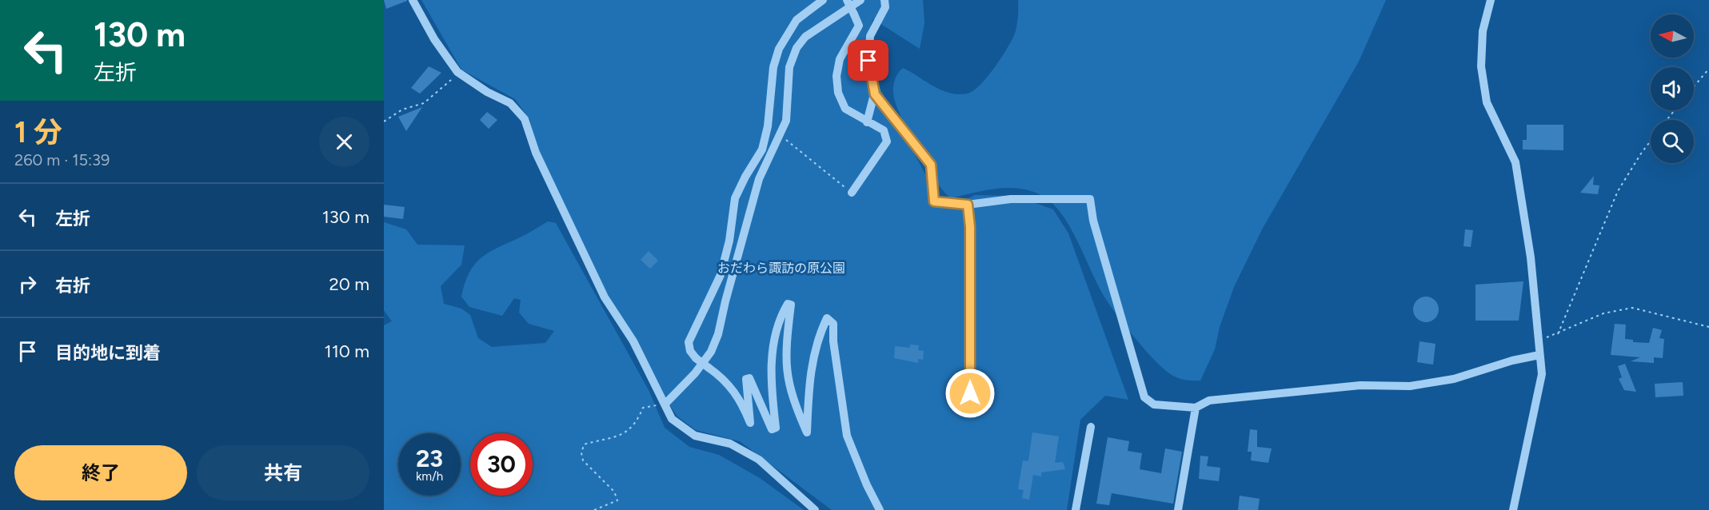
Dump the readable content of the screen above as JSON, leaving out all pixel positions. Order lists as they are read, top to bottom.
{
  "parks": ["おだわら諏訪の原公園"],
  "north": "left",
  "page": {
    "turn": ["130 m", "左折"],
    "heading": ["1 分", "260 m · 15:39"],
    "list": [
      {
        "name": "左折",
        "value": "130 m"
      },
      {
        "name": "右折",
        "value": "20 m"
      },
      {
        "name": "目的地に到着",
        "value": "110 m"
      }
    ],
    "speed": "23 km/h",
    "limit": "30",
    "buttons": ["終了", "共有"]
  }
}
